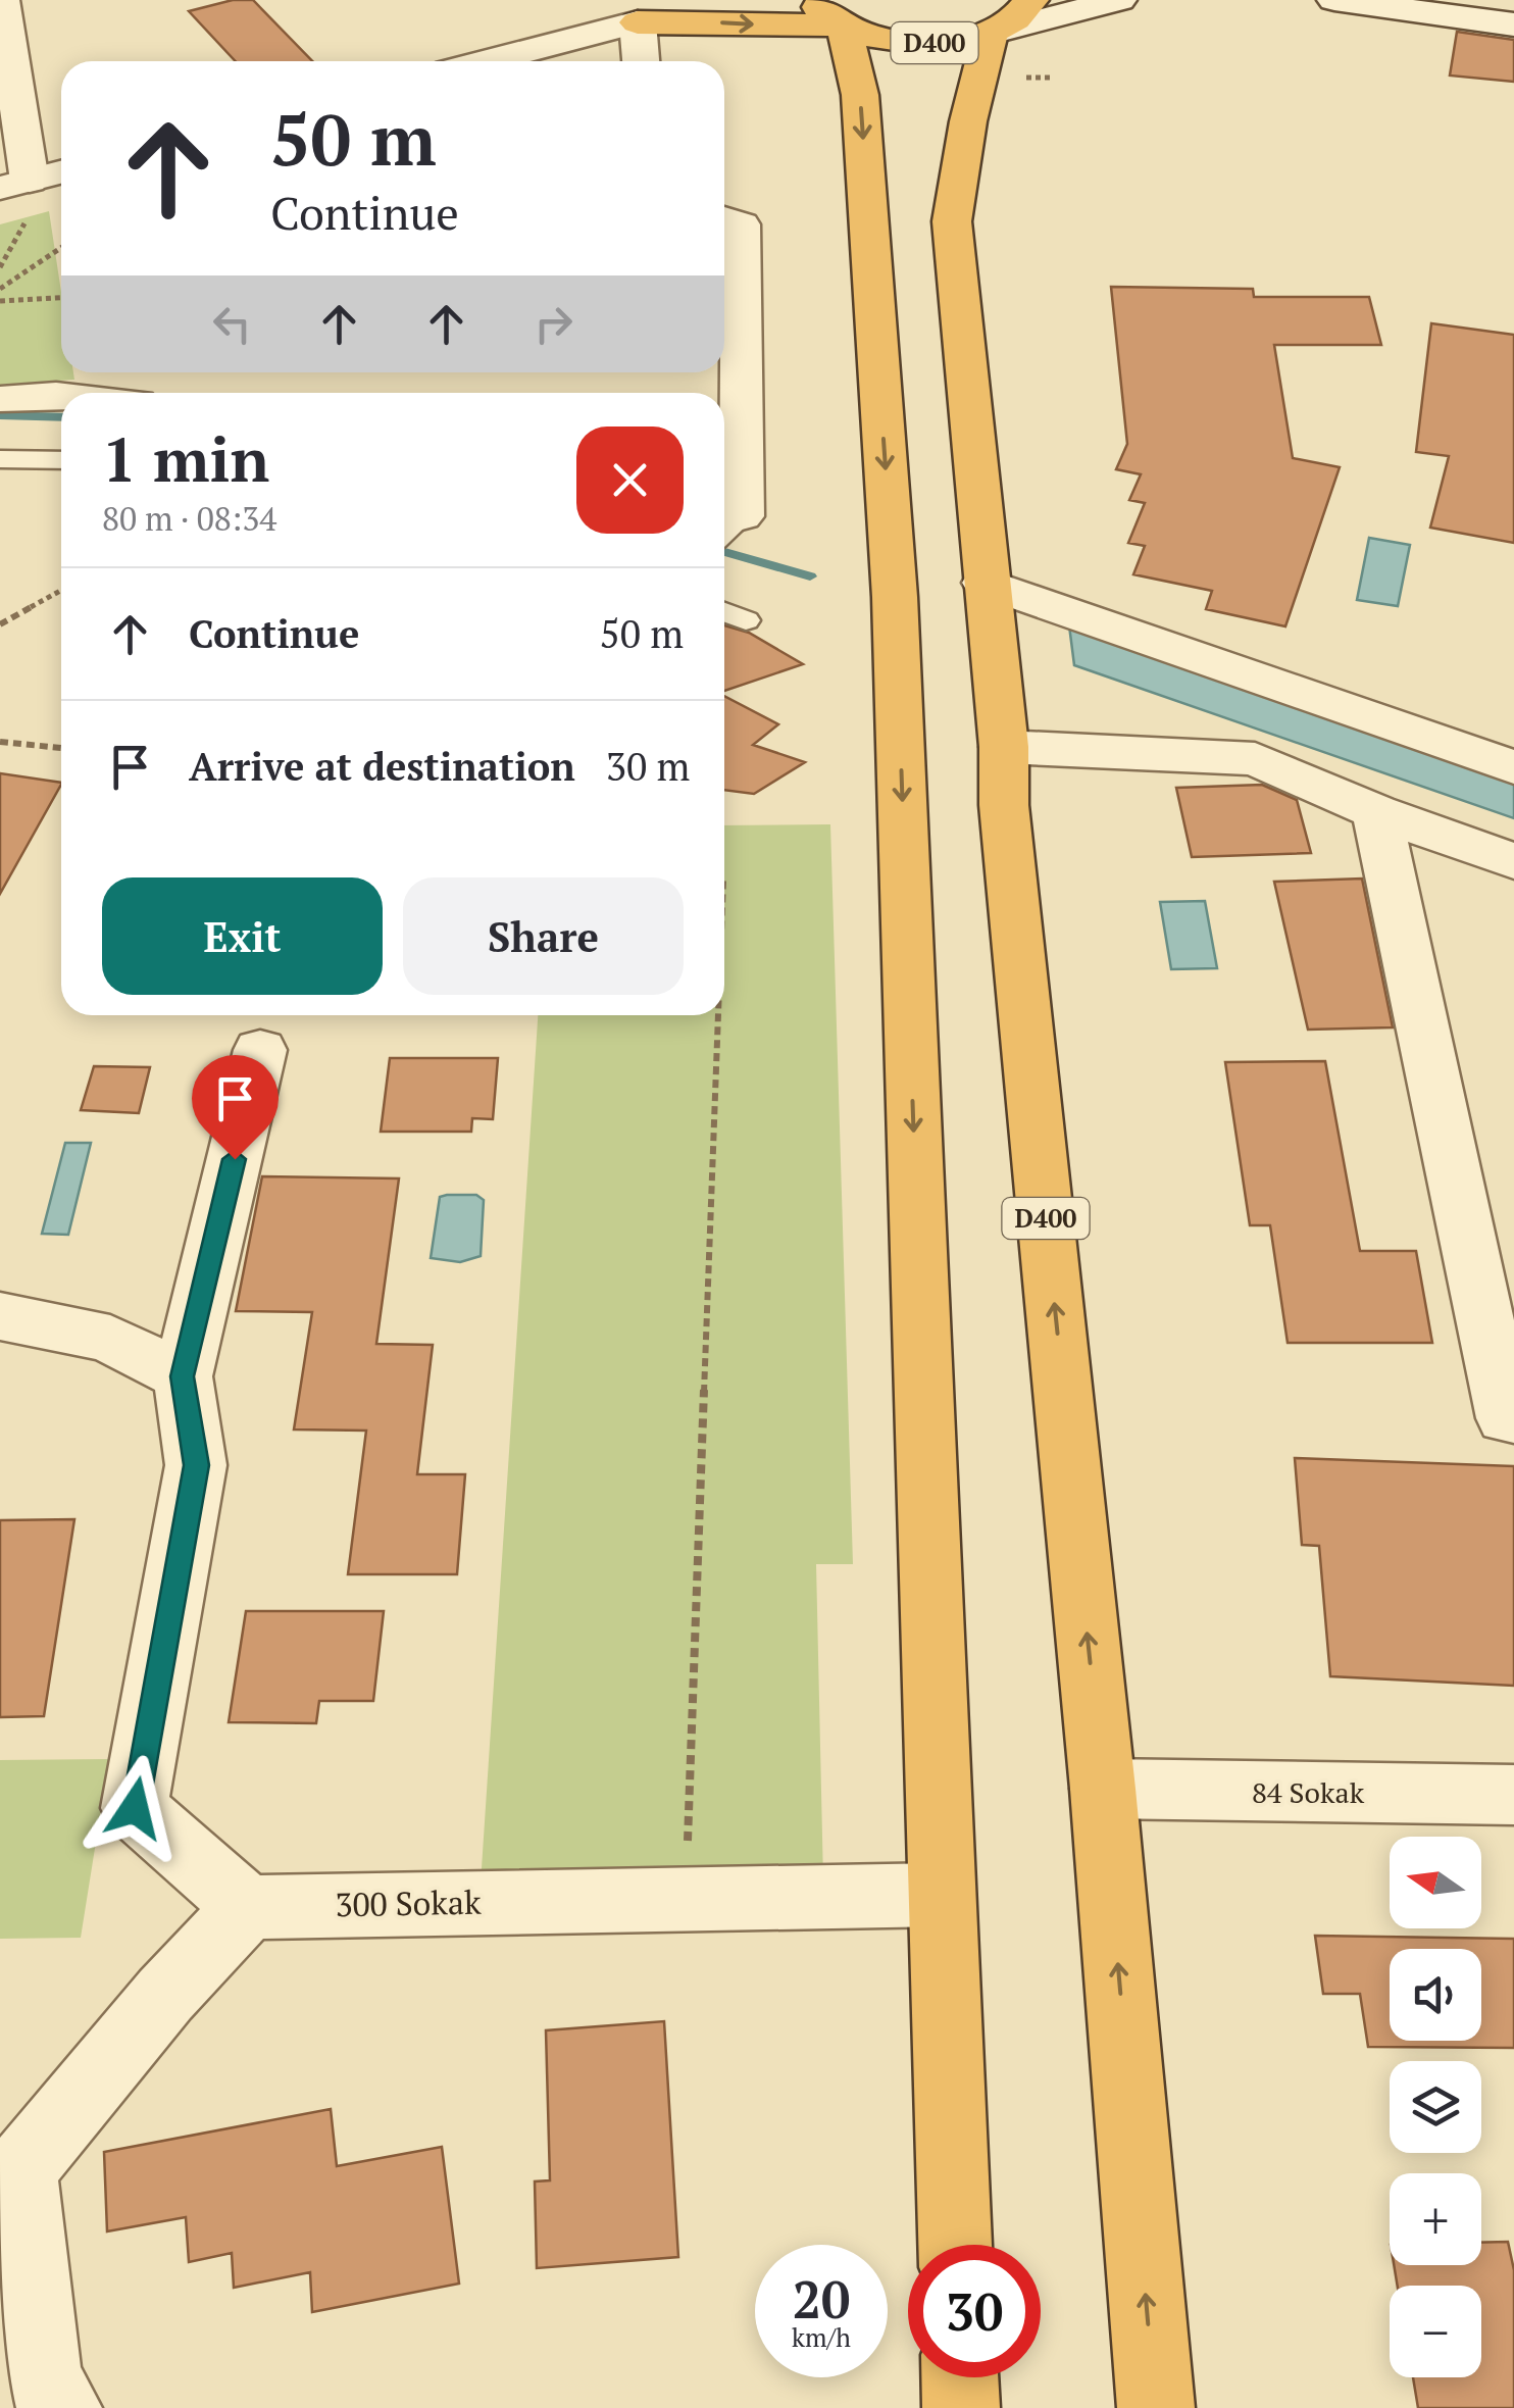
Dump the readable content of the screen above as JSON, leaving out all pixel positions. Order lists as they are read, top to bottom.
{
  "streets": {
    "highway": ["D400"],
    "street": ["84 Sokak", "300 Sokak"]
  },
  "crossings": [
    ["D400", "84 Sokak"],
    ["D400", "300 Sokak"]
  ],
  "north": "left",
  "page": {
    "turn": ["50 m", "Continue"],
    "heading": ["1 min", "80 m · 08:34"],
    "list": [
      {
        "name": "Continue",
        "value": "50 m"
      },
      {
        "name": "Arrive at destination",
        "value": "30 m"
      }
    ],
    "buttons": ["Exit", "Share"],
    "map_buttons": ["+", "−"],
    "speed": "20 km/h",
    "limit": "30"
  }
}
